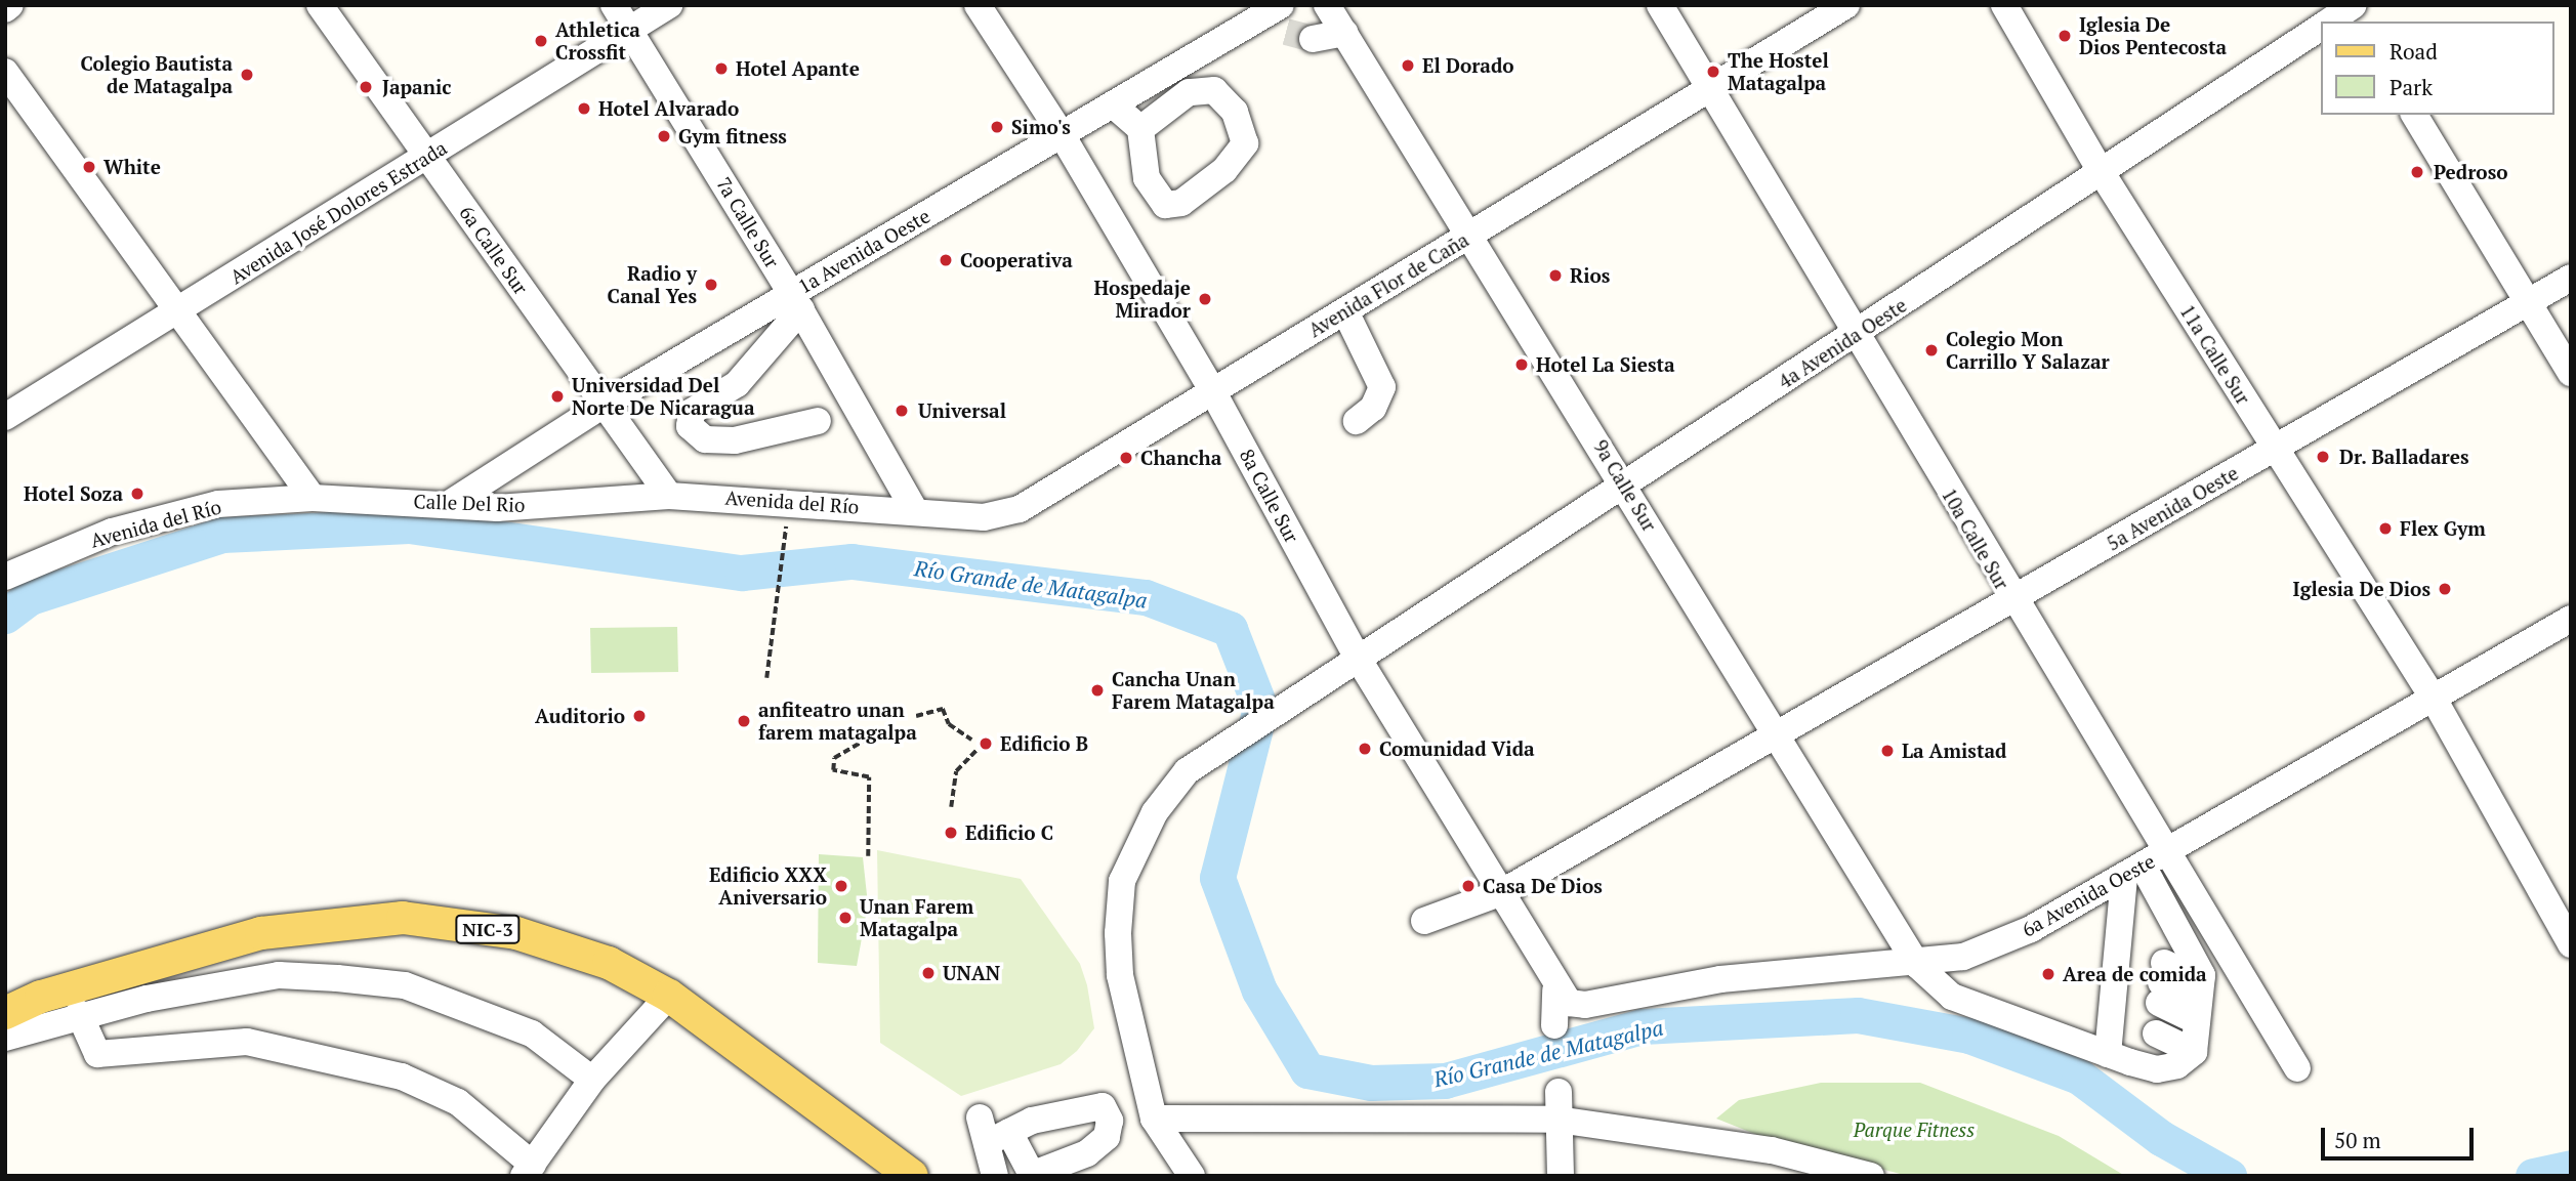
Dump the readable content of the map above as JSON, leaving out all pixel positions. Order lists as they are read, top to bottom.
{
  "streets": {
    "main road": ["NIC-3"],
    "street": [
      "Avenida José Dolores Estrada",
      "7a Calle Sur",
      "6a Calle Sur",
      "1a Avenida Oeste",
      "Avenida Flor de Caña",
      "4a Avenida Oeste",
      "11a Calle Sur",
      "9a Calle Sur",
      "8a Calle Sur",
      "Avenida del Río",
      "Calle Del Rio",
      "5a Avenida Oeste",
      "10a Calle Sur",
      "6a Avenida Oeste"
    ]
  },
  "crossings": [
    ["Avenida José Dolores Estrada", "7a Calle Sur"],
    ["Avenida José Dolores Estrada", "6a Calle Sur"],
    ["7a Calle Sur", "1a Avenida Oeste"],
    ["7a Calle Sur", "Avenida Flor de Caña"],
    ["7a Calle Sur", "Avenida del Río"],
    ["6a Calle Sur", "1a Avenida Oeste"],
    ["6a Calle Sur", "Avenida del Río"],
    ["6a Calle Sur", "Calle Del Rio"],
    ["1a Avenida Oeste", "8a Calle Sur"],
    ["1a Avenida Oeste", "Calle Del Rio"],
    ["Avenida Flor de Caña", "9a Calle Sur"],
    ["Avenida Flor de Caña", "8a Calle Sur"],
    ["Avenida Flor de Caña", "Avenida del Río"],
    ["Avenida Flor de Caña", "10a Calle Sur"],
    ["4a Avenida Oeste", "11a Calle Sur"],
    ["4a Avenida Oeste", "9a Calle Sur"],
    ["4a Avenida Oeste", "8a Calle Sur"],
    ["4a Avenida Oeste", "10a Calle Sur"],
    ["11a Calle Sur", "5a Avenida Oeste"],
    ["11a Calle Sur", "6a Avenida Oeste"],
    ["9a Calle Sur", "5a Avenida Oeste"],
    ["9a Calle Sur", "6a Avenida Oeste"],
    ["8a Calle Sur", "5a Avenida Oeste"],
    ["8a Calle Sur", "6a Avenida Oeste"],
    ["Avenida del Río", "Calle Del Rio"],
    ["5a Avenida Oeste", "10a Calle Sur"],
    ["10a Calle Sur", "6a Avenida Oeste"]
  ],
  "water": ["Río Grande de Matagalpa"],
  "parks": ["Parque Fitness"],
  "places": [
    "Iglesia De Dios Pentecosta",
    "Athletica Crossfit",
    "El Dorado",
    "Hotel Apante",
    "The Hostel Matagalpa",
    "Colegio Bautista de Matagalpa",
    "Japanic",
    "Hotel Alvarado",
    "Simo's",
    "Gym fitness",
    "White",
    "Pedroso",
    "Cooperativa",
    "Rios",
    "Radio y Canal Yes",
    "Hospedaje Mirador",
    "Colegio Mon Carrillo Y Salazar",
    "Hotel La Siesta",
    "Universidad Del Norte De Nicaragua",
    "Universal",
    "Dr. Balladares",
    "Chancha",
    "Hotel Soza",
    "Flex Gym",
    "Iglesia De Dios",
    "Cancha Unan Farem Matagalpa",
    "Auditorio",
    "anfiteatro unan farem matagalpa",
    "Edificio B",
    "Comunidad Vida",
    "La Amistad",
    "Edificio C",
    "Edificio XXX Aniversario",
    "Casa De Dios",
    "Unan Farem Matagalpa",
    "UNAN",
    "Area de comida"
  ],
  "legend": ["Road", "Park"],
  "scale_bar": "50 m"
}
